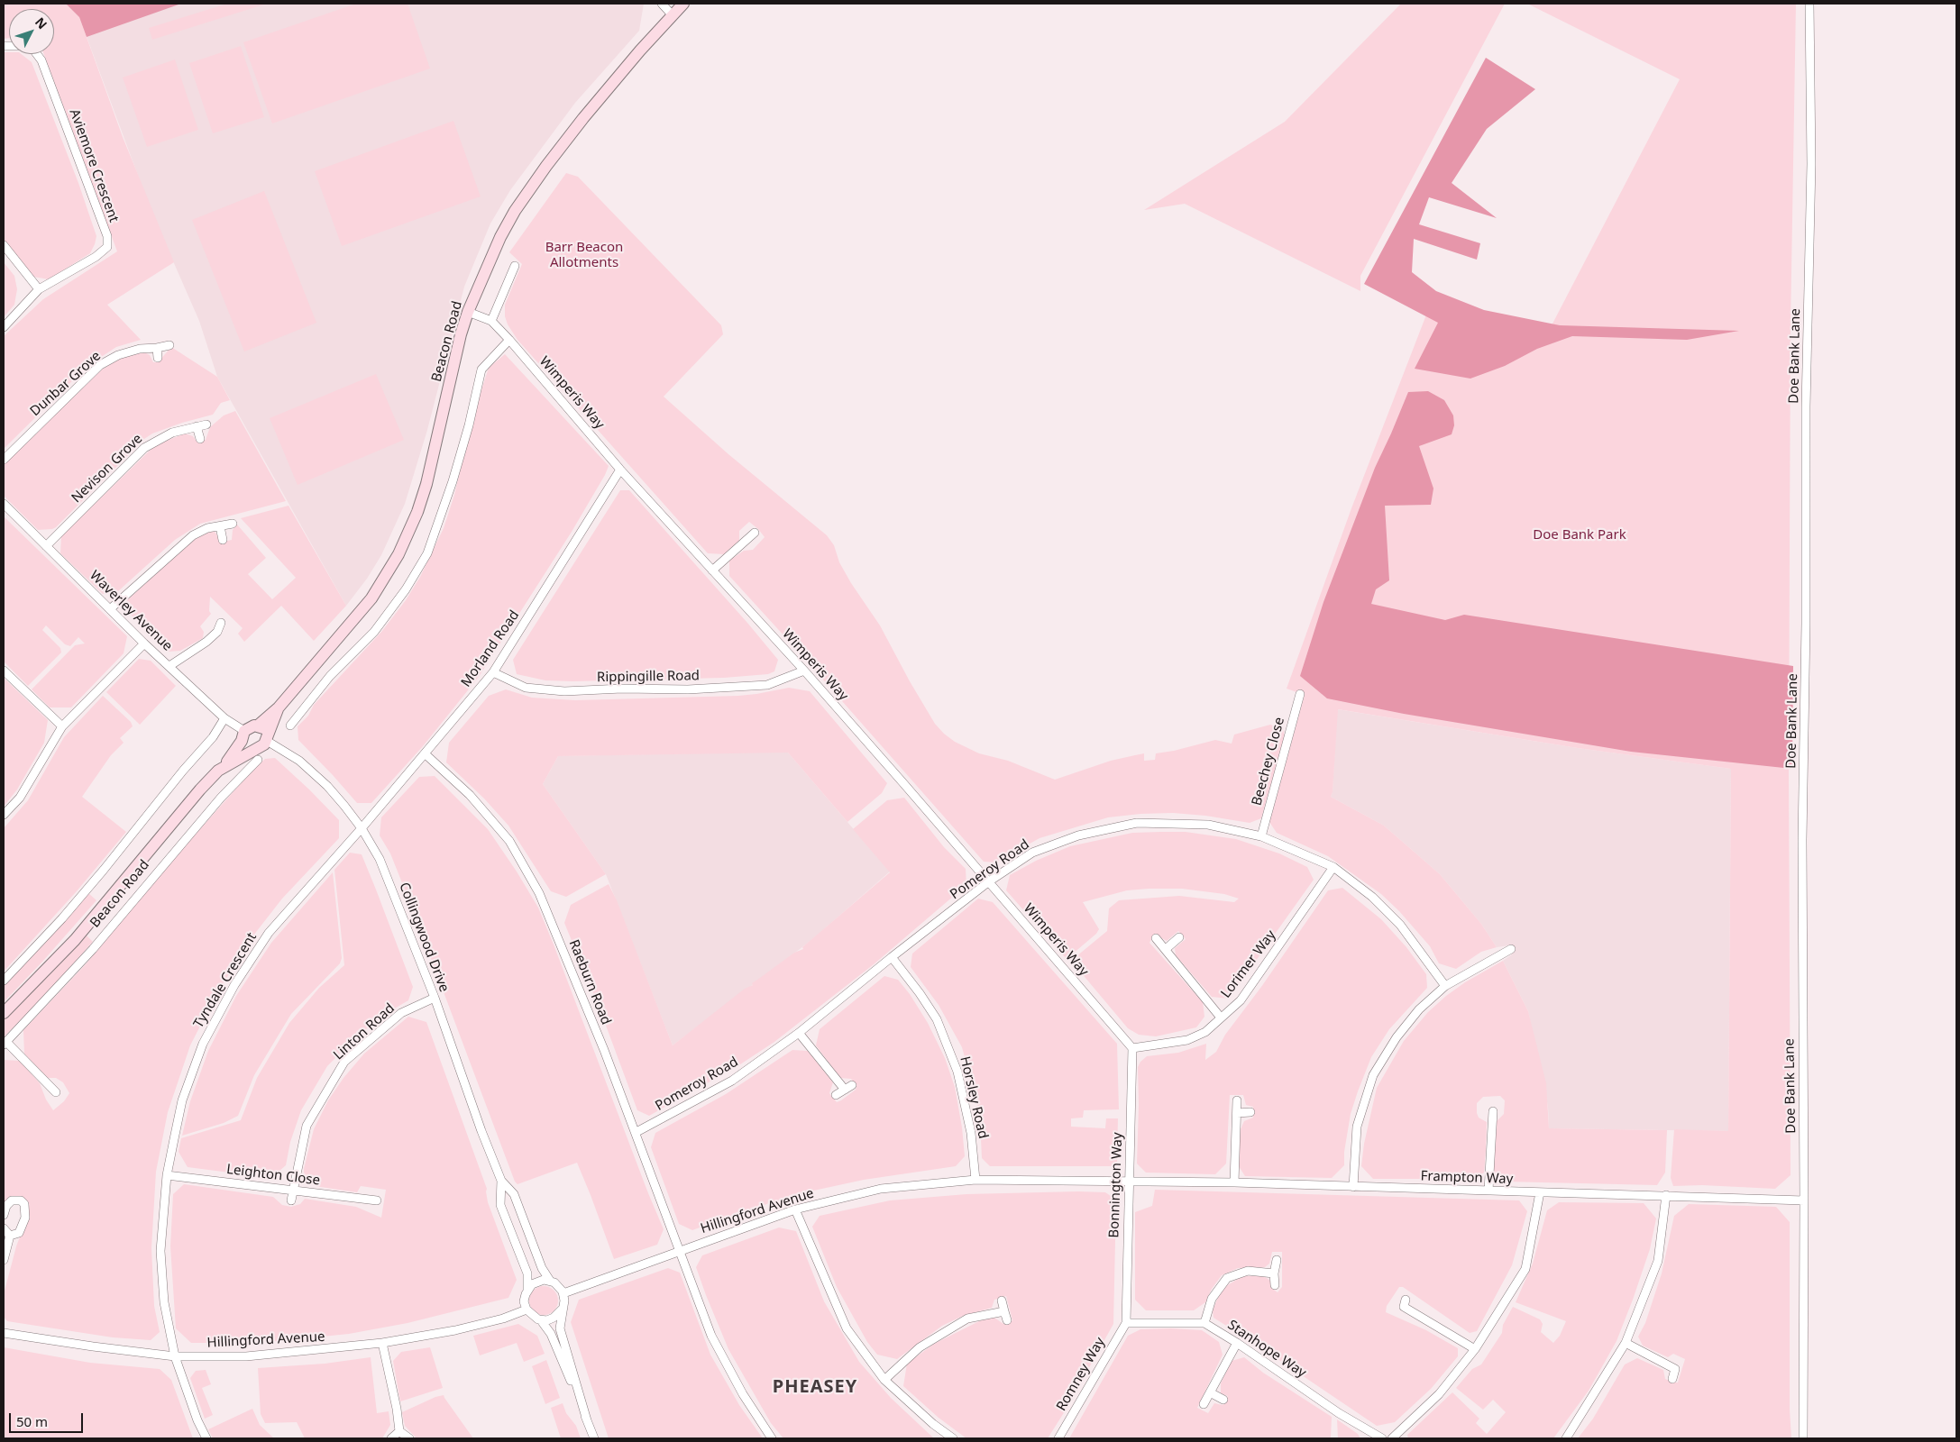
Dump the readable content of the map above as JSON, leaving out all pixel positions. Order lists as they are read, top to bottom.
{
  "streets": {
    "main road": ["Beacon Road"],
    "street": [
      "Aviemore Crescent",
      "Doe Bank Lane",
      "Dunbar Grove",
      "Wimperis Way",
      "Nevison Grove",
      "Waverley Avenue",
      "Morland Road",
      "Rippingille Road",
      "Beechey Close",
      "Pomeroy Road",
      "Collingwood Drive",
      "Lorimer Way",
      "Tyndale Crescent",
      "Raeburn Road",
      "Linton Road",
      "Horsley Road",
      "Leighton Close",
      "Frampton Way",
      "Bonnington Way",
      "Hillingford Avenue",
      "Stanhope Way",
      "Romney Way"
    ]
  },
  "crossings": [
    ["Beacon Road", "Wimperis Way"],
    ["Beacon Road", "Waverley Avenue"],
    ["Beacon Road", "Collingwood Drive"],
    ["Doe Bank Lane", "Frampton Way"],
    ["Wimperis Way", "Morland Road"],
    ["Wimperis Way", "Rippingille Road"],
    ["Wimperis Way", "Pomeroy Road"],
    ["Wimperis Way", "Lorimer Way"],
    ["Wimperis Way", "Bonnington Way"],
    ["Nevison Grove", "Waverley Avenue"],
    ["Waverley Avenue", "Collingwood Drive"],
    ["Morland Road", "Rippingille Road"],
    ["Morland Road", "Collingwood Drive"],
    ["Morland Road", "Tyndale Crescent"],
    ["Morland Road", "Raeburn Road"],
    ["Beechey Close", "Pomeroy Road"],
    ["Pomeroy Road", "Lorimer Way"],
    ["Pomeroy Road", "Raeburn Road"],
    ["Pomeroy Road", "Horsley Road"],
    ["Collingwood Drive", "Tyndale Crescent"],
    ["Collingwood Drive", "Linton Road"],
    ["Collingwood Drive", "Hillingford Avenue"],
    ["Lorimer Way", "Bonnington Way"],
    ["Tyndale Crescent", "Leighton Close"],
    ["Tyndale Crescent", "Hillingford Avenue"],
    ["Raeburn Road", "Hillingford Avenue"],
    ["Linton Road", "Leighton Close"],
    ["Horsley Road", "Hillingford Avenue"],
    ["Frampton Way", "Bonnington Way"],
    ["Frampton Way", "Hillingford Avenue"],
    ["Bonnington Way", "Hillingford Avenue"],
    ["Bonnington Way", "Romney Way"]
  ],
  "districts": ["PHEASEY"],
  "parks": ["Barr Beacon Allotments", "Doe Bank Park"],
  "scale_bar": "50 m",
  "north": "top right"
}
